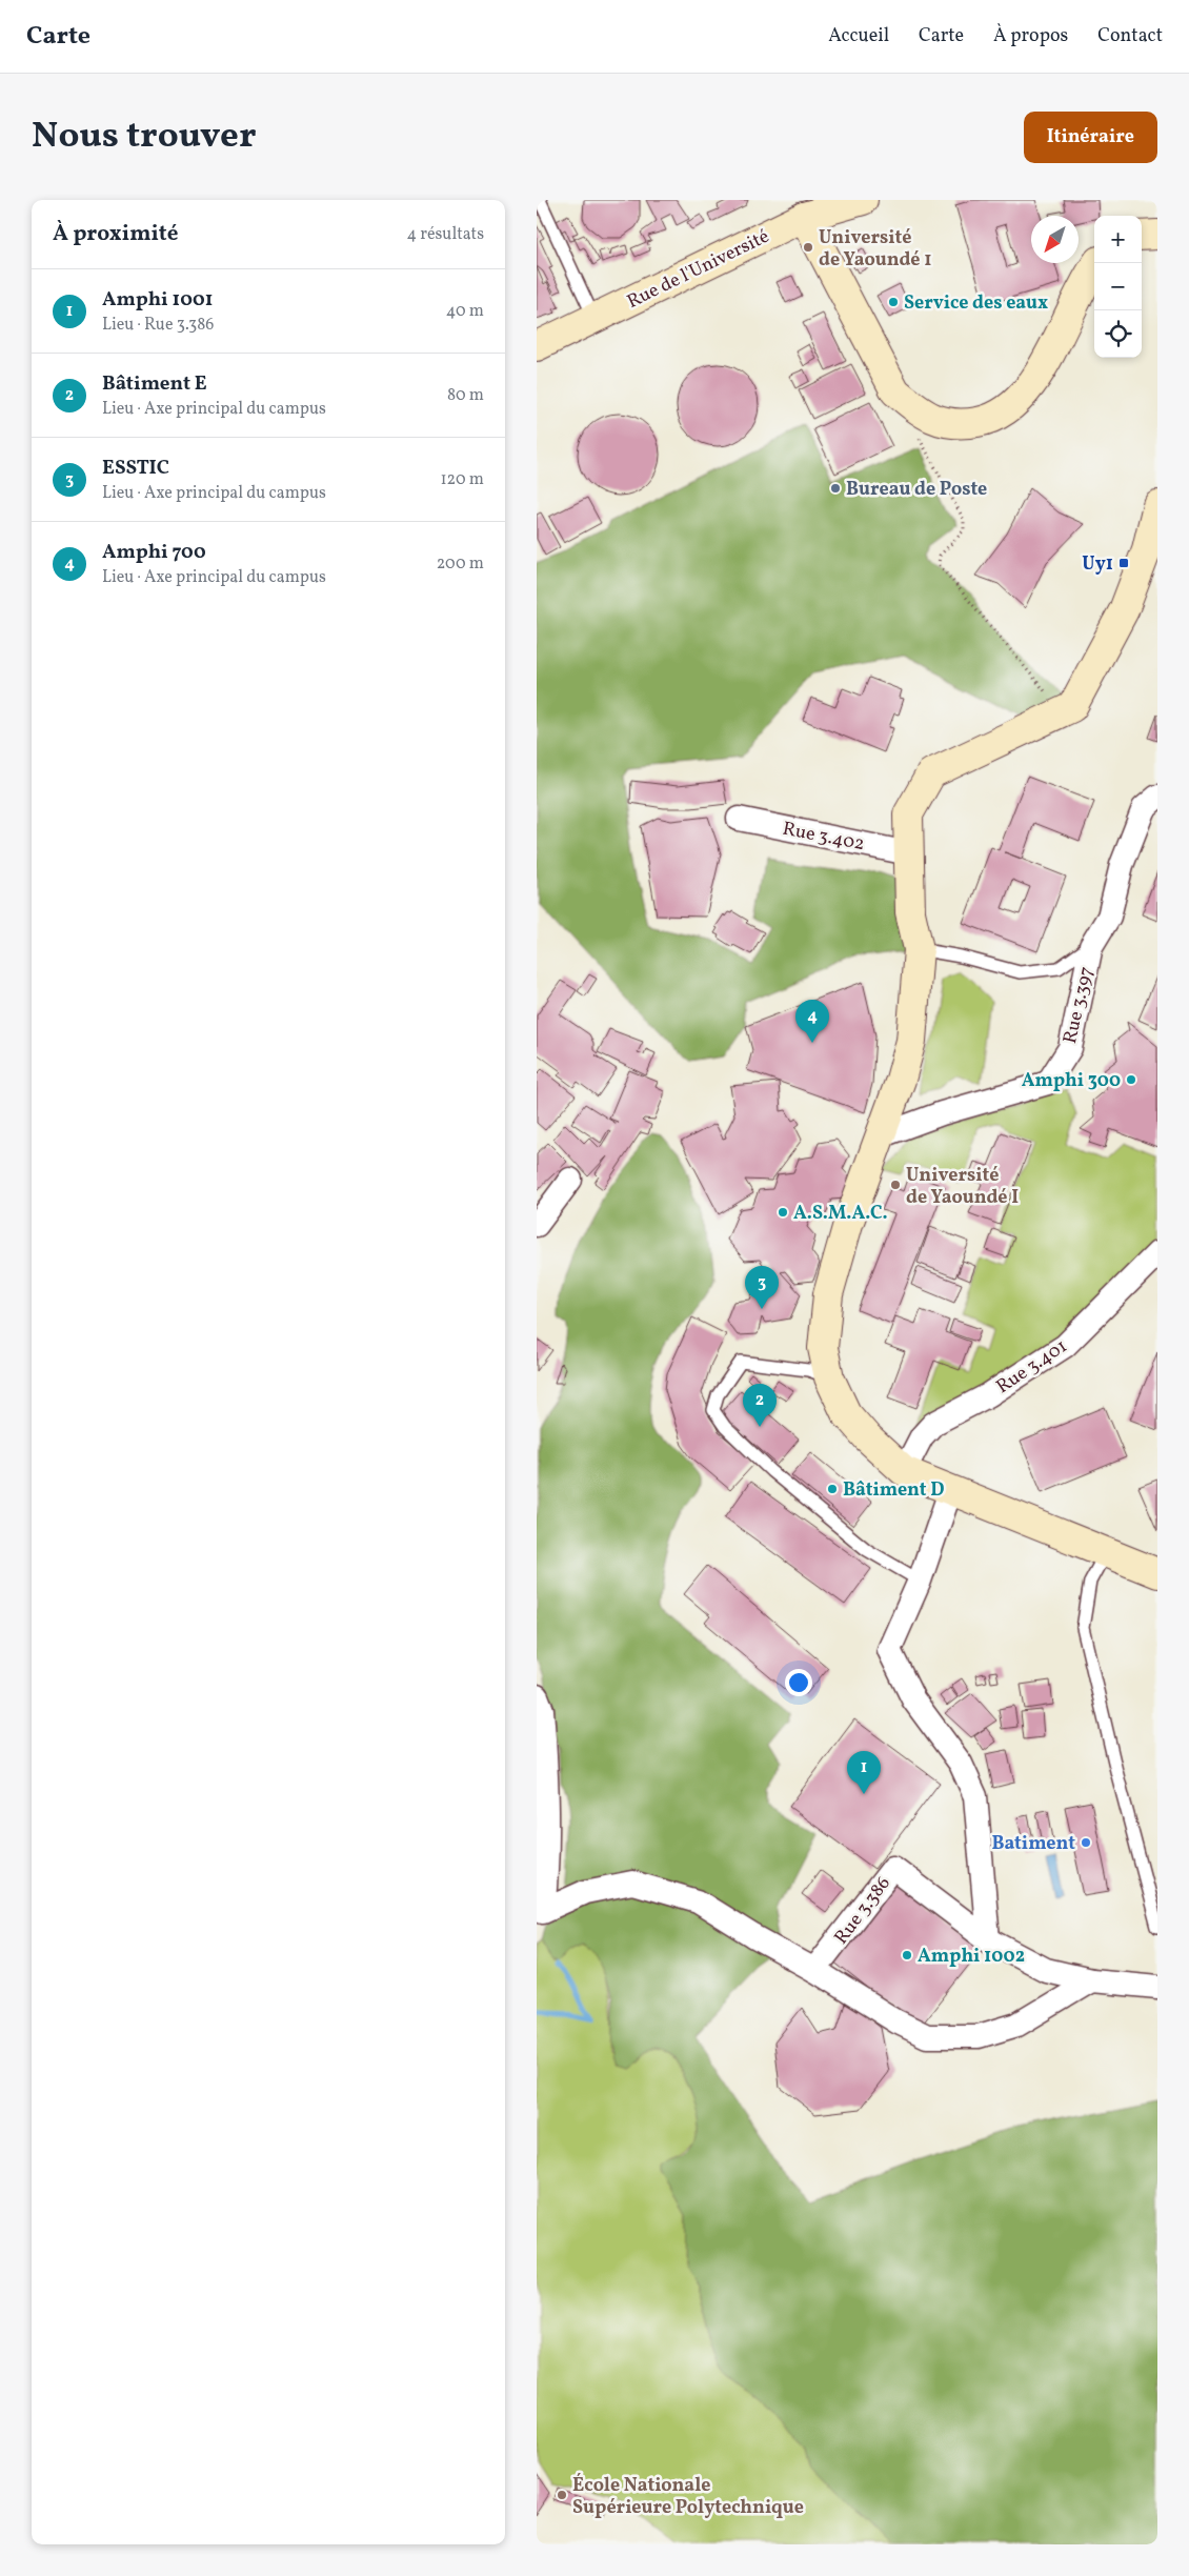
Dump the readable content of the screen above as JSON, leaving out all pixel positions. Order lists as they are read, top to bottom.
{
  "streets": {
    "street": [
      "Rue de l'Université",
      "Rue 3.402",
      "Rue 3.397",
      "Rue 3.401",
      "Rue 3.386"
    ]
  },
  "places": {
    "other": [
      "Université de Yaoundé 1",
      "Service des eaux",
      "Bureau de Poste",
      "Amphi 300",
      "Université de Yaoundé I",
      "A.S.M.A.C.",
      "Bâtiment D",
      "Batiment",
      "Amphi 1002",
      "École Nationale Supérieure Polytechnique"
    ],
    "transit": ["Uy1"]
  },
  "north": "bottom left",
  "page": {
    "header": "Carte",
    "nav": [
      "Accueil",
      "Carte",
      "À propos",
      "Contact"
    ],
    "title": "Nous trouver",
    "buttons": "Itinéraire",
    "heading": ["À proximité", "4 résultats"],
    "map_buttons": ["+", "−"],
    "list": [
      {
        "mark": "1",
        "name": "Amphi 1001",
        "note": "Lieu · Rue 3.386",
        "value": "40 m"
      },
      {
        "mark": "2",
        "name": "Bâtiment E",
        "note": "Lieu · Axe principal du campus",
        "value": "80 m"
      },
      {
        "mark": "3",
        "name": "ESSTIC",
        "note": "Lieu · Axe principal du campus",
        "value": "120 m"
      },
      {
        "mark": "4",
        "name": "Amphi 700",
        "note": "Lieu · Axe principal du campus",
        "value": "200 m"
      }
    ],
    "pins": [
      "4",
      "3",
      "2",
      "1"
    ]
  }
}
